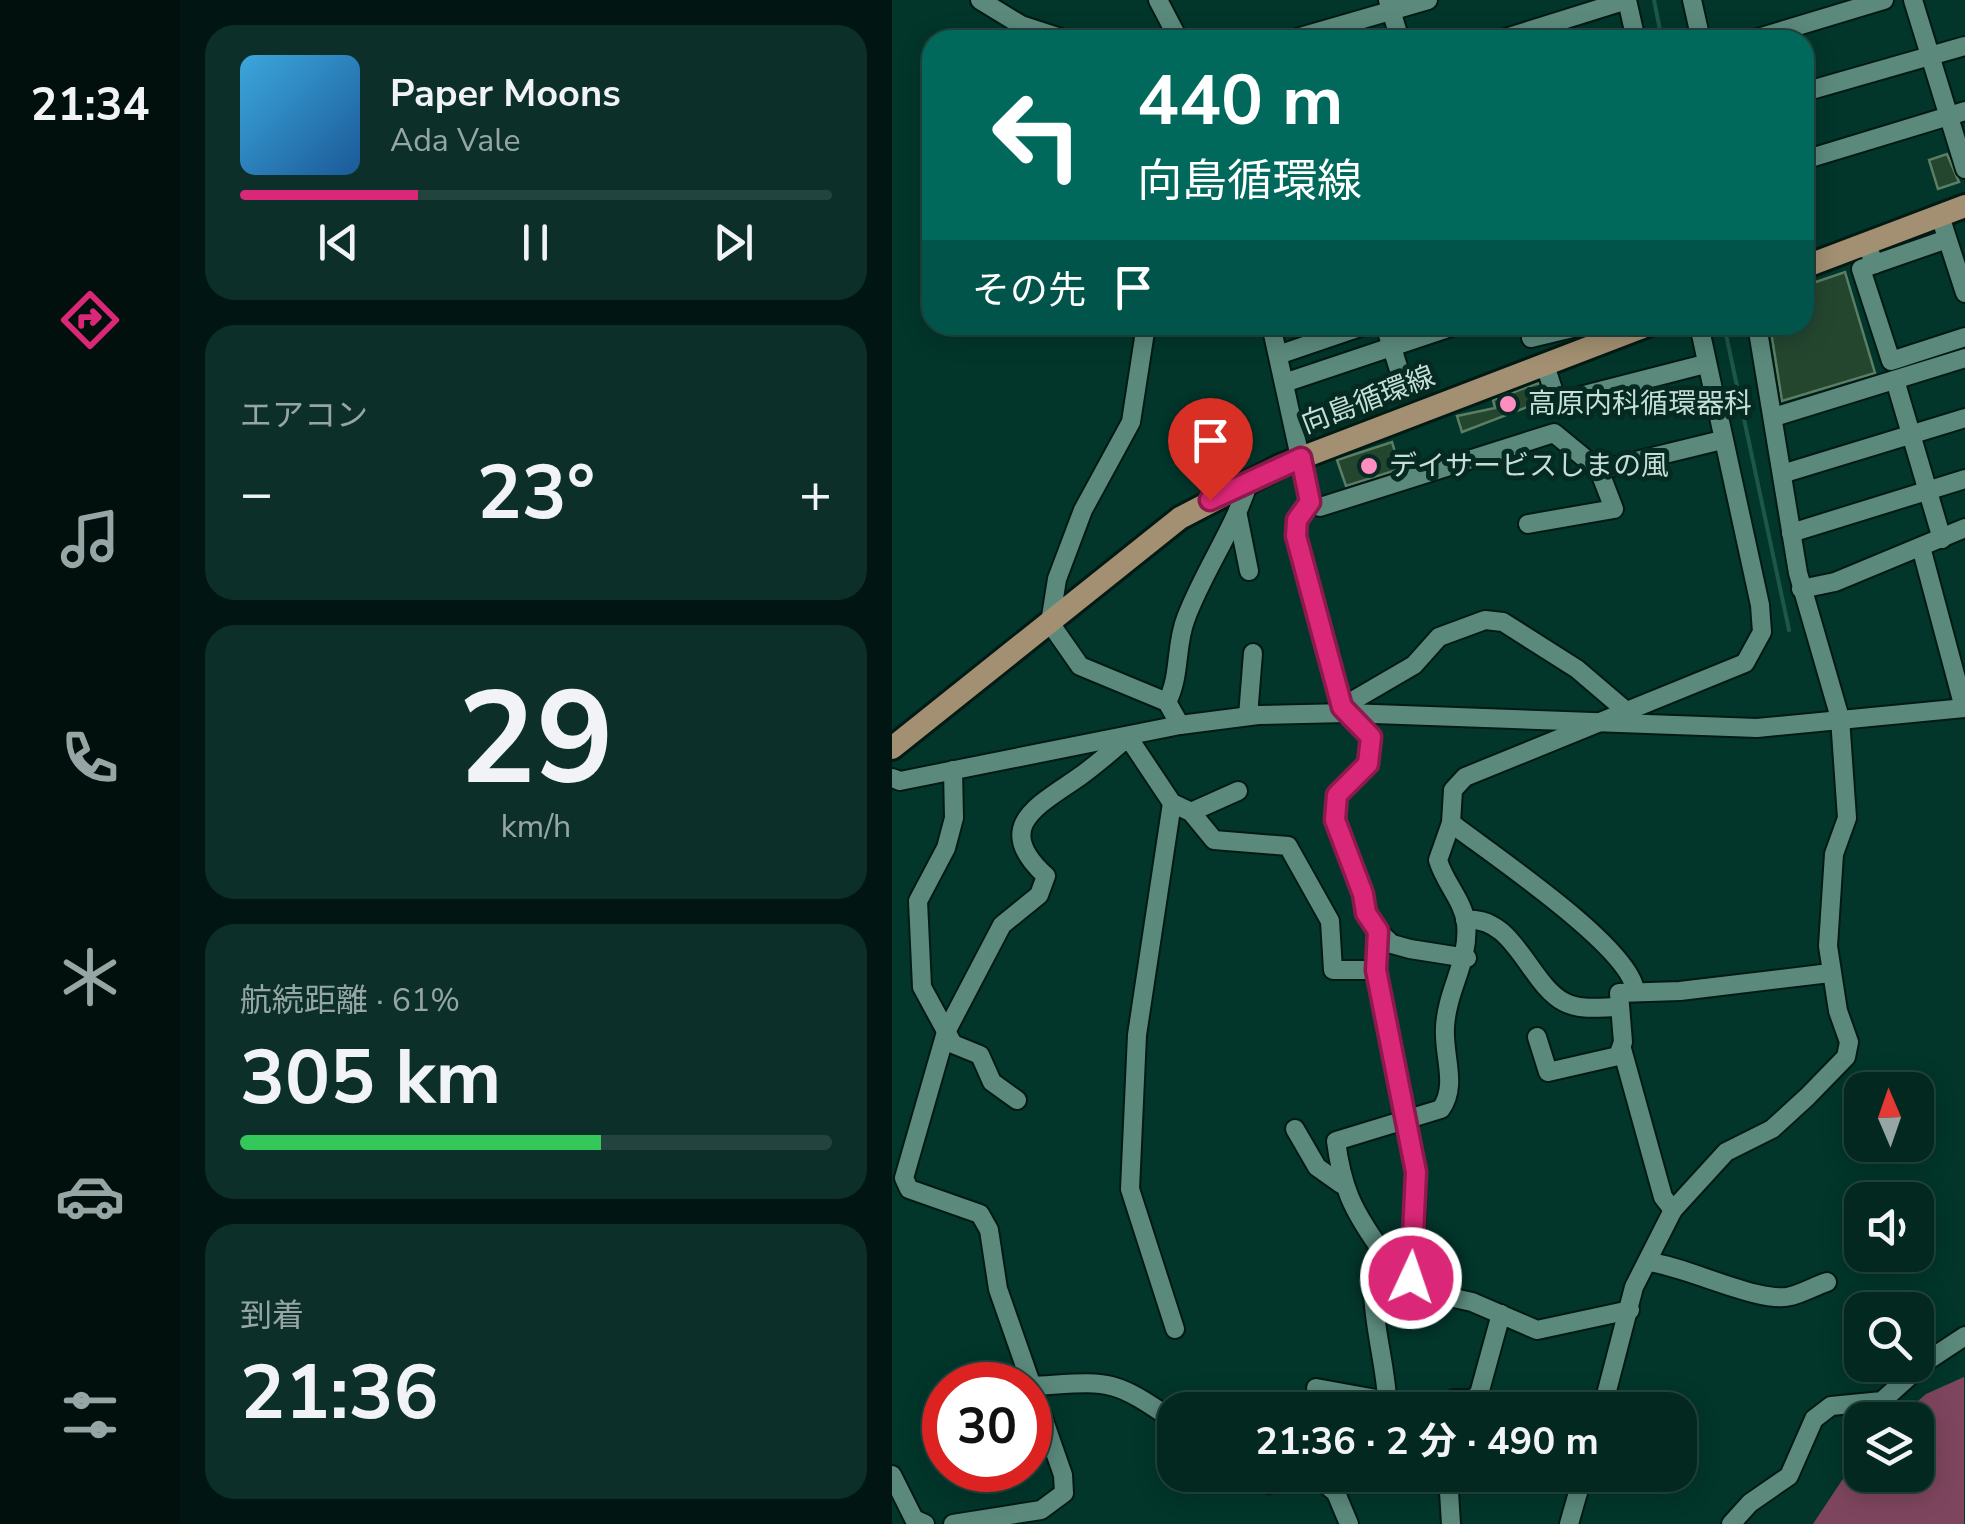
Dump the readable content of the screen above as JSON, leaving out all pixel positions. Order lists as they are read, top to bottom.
{
  "streets": {
    "main road": ["向島循環線"]
  },
  "places": ["高原内科循環器科", "デイサービスしまの風"],
  "north": "top",
  "page": {
    "tabs": "21:34",
    "turn": ["440 m", "向島循環線"],
    "song": ["Paper Moons", "Ada Vale"],
    "then": "その先",
    "tile": [
      "エアコン",
      ["29", "km/h"],
      ["航続距離 · 61%", "305 km"],
      ["到着", "21:36"]
    ],
    "heat": ["−", "23°", "+"],
    "limit": "30",
    "trip": "21:36 · 2 分 · 490 m"
  }
}
